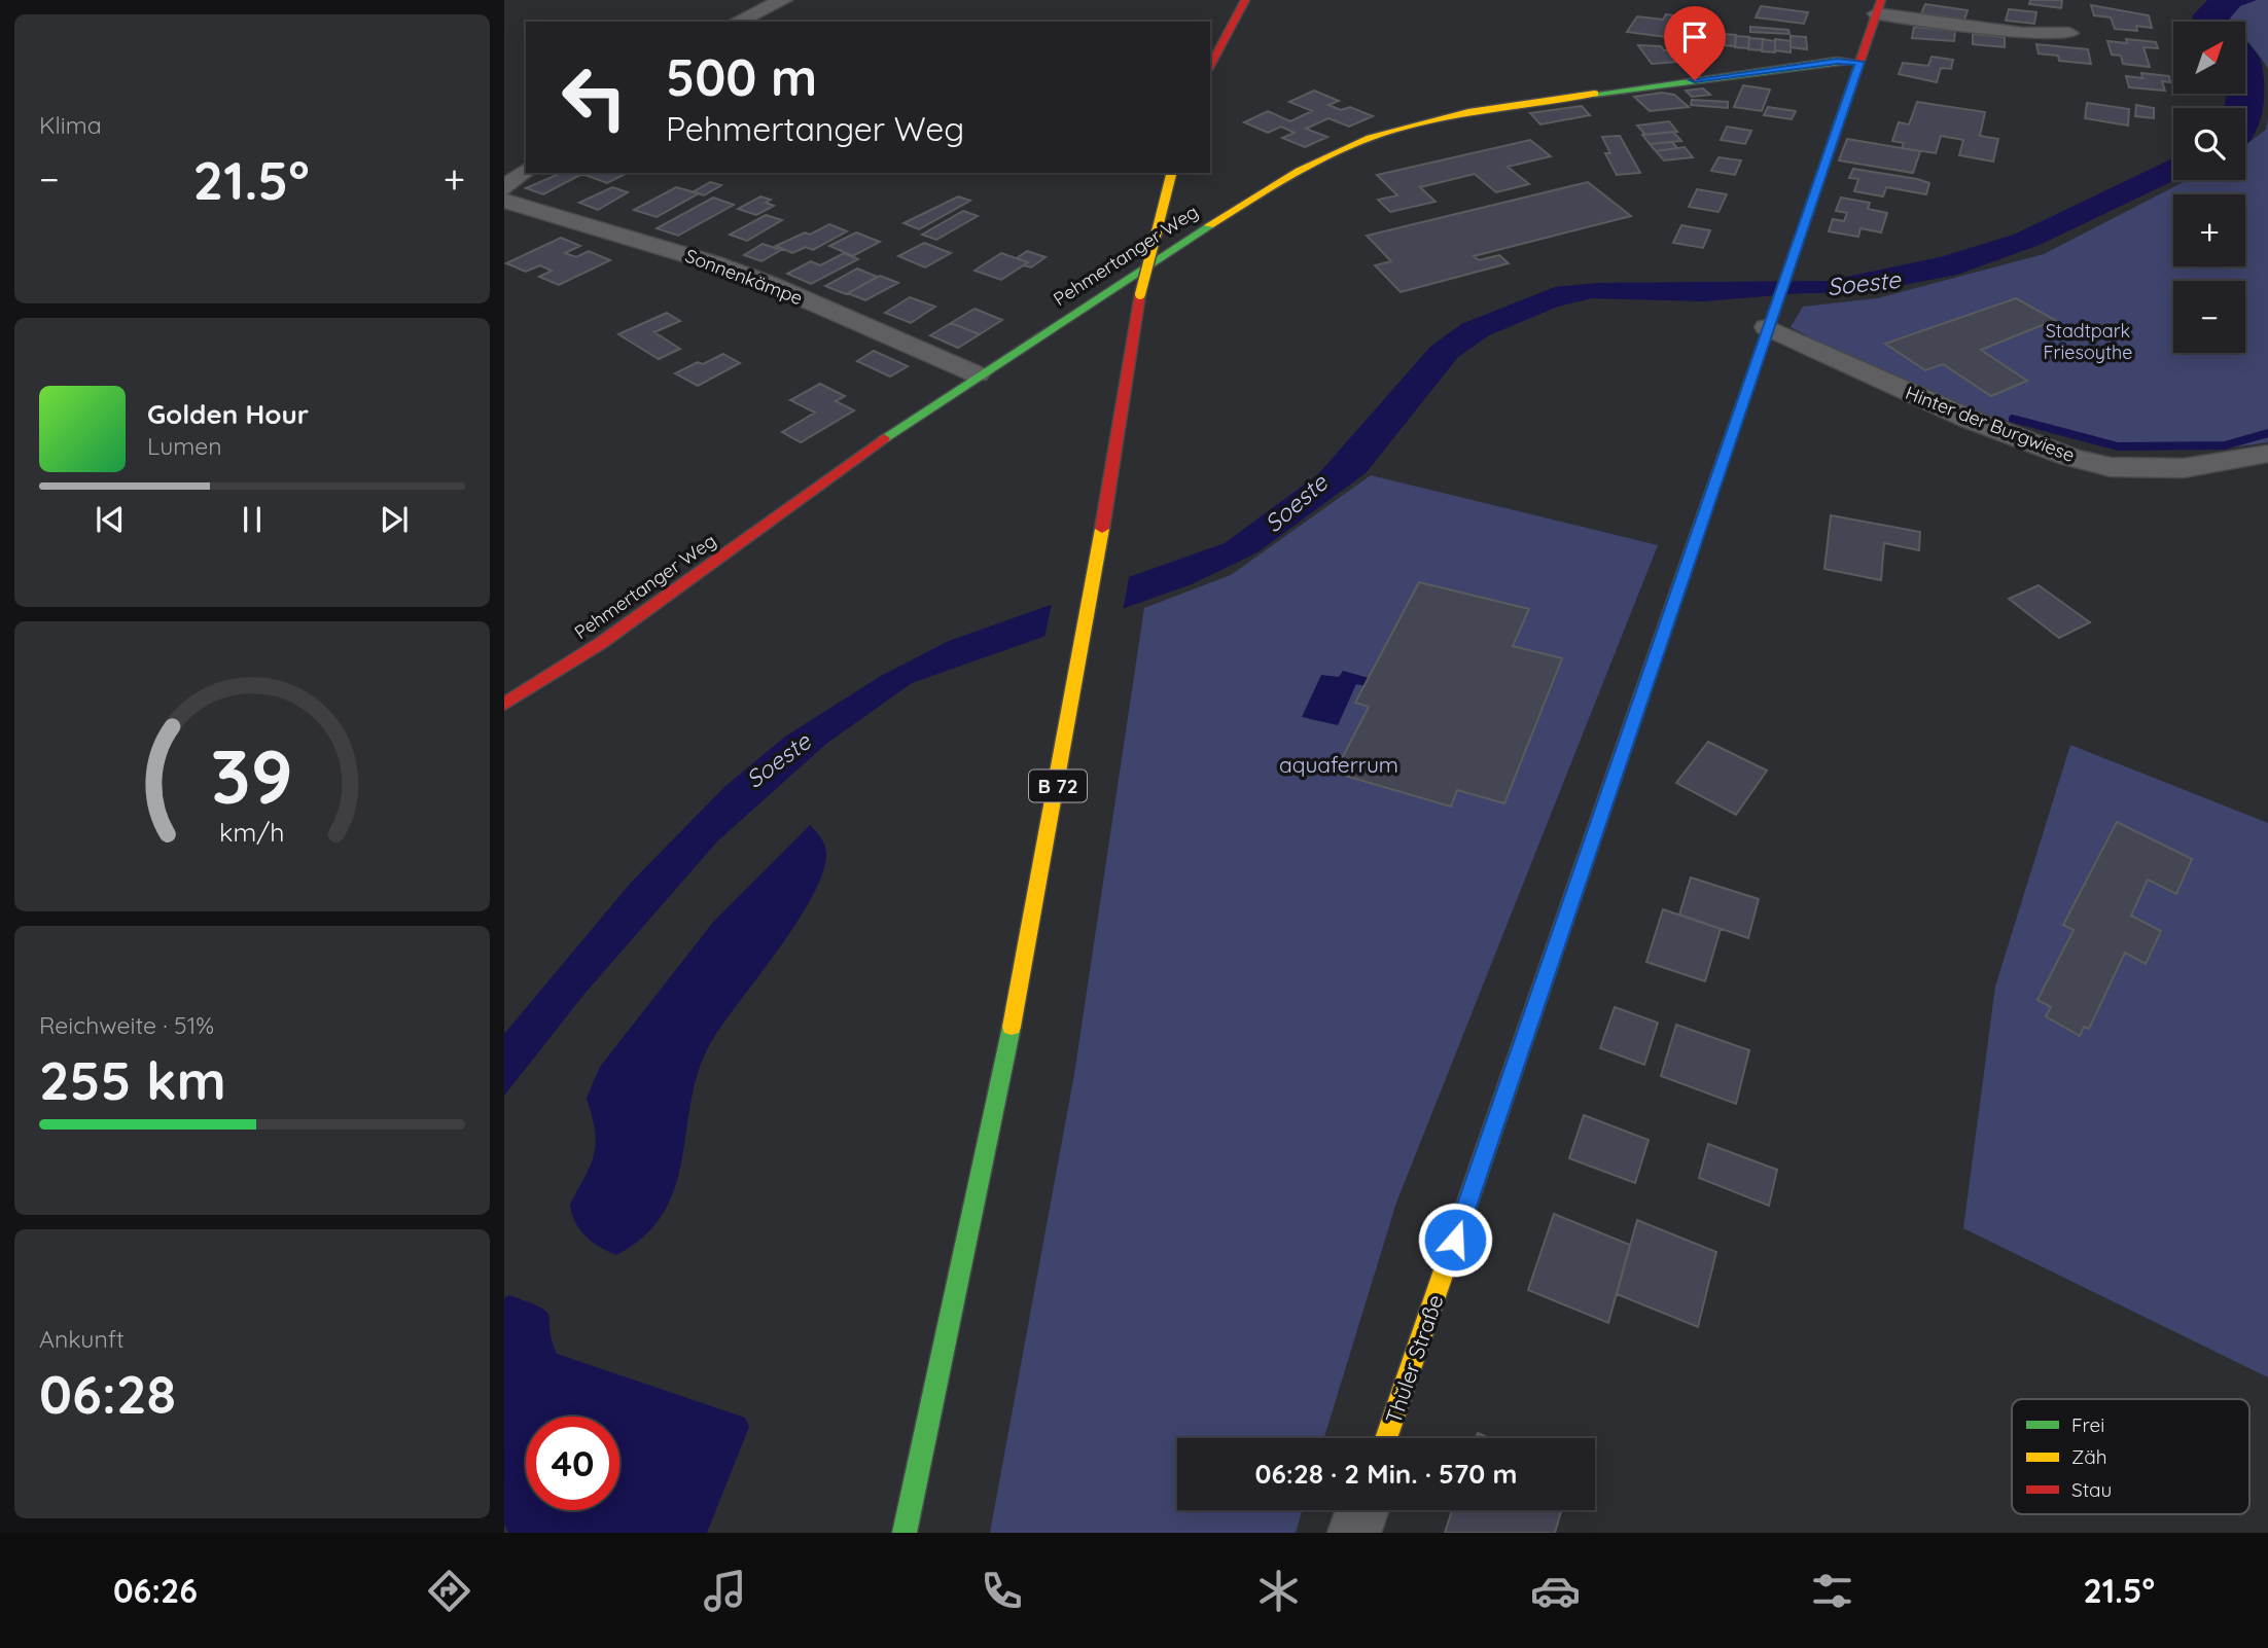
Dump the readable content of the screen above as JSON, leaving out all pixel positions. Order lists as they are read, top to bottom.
{
  "streets": {
    "main road": ["Pehmertanger Weg", "B 72", "Thüler Straße"],
    "street": ["Sonnenkämpe", "Hinter der Burgwiese"]
  },
  "crossings": [
    ["Pehmertanger Weg", "Sonnenkämpe"],
    ["Pehmertanger Weg", "Thüler Straße"],
    ["Hinter der Burgwiese", "Thüler Straße"]
  ],
  "water": ["Soeste"],
  "parks": ["Stadtpark Friesoythe", "aquaferrum"],
  "legend": ["Frei", "Zäh", "Stau"],
  "north": "top right",
  "page": {
    "tile": [
      "Klima",
      ["Reichweite · 51%", "255 km"],
      ["Ankunft", "06:28"]
    ],
    "map_buttons": ["+", "−"],
    "turn": ["500 m", "Pehmertanger Weg"],
    "heat": ["−", "21.5°", "+"],
    "song": ["Golden Hour", "Lumen"],
    "limit": "40",
    "trip": "06:28 · 2 Min. · 570 m",
    "tabs": ["06:26", "21.5°"],
    "gauge": ["39", "km/h"]
  }
}
